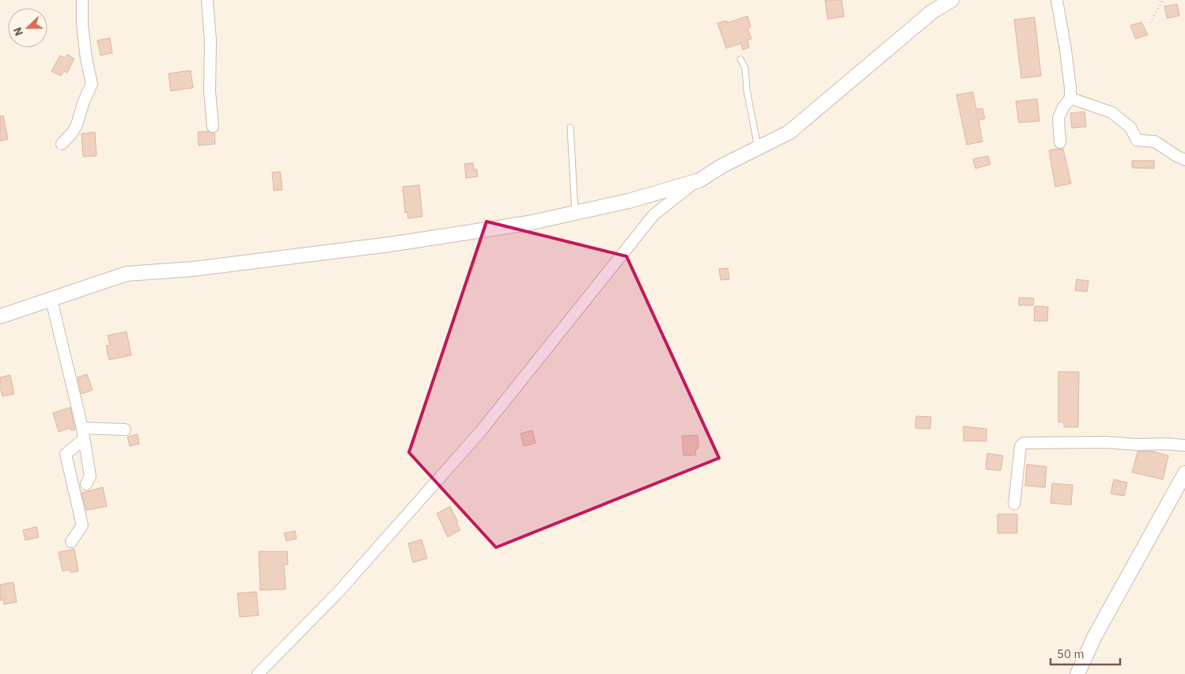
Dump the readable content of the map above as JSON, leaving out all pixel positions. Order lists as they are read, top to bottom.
{
  "scale_bar": "50 m",
  "north": "left"
}
